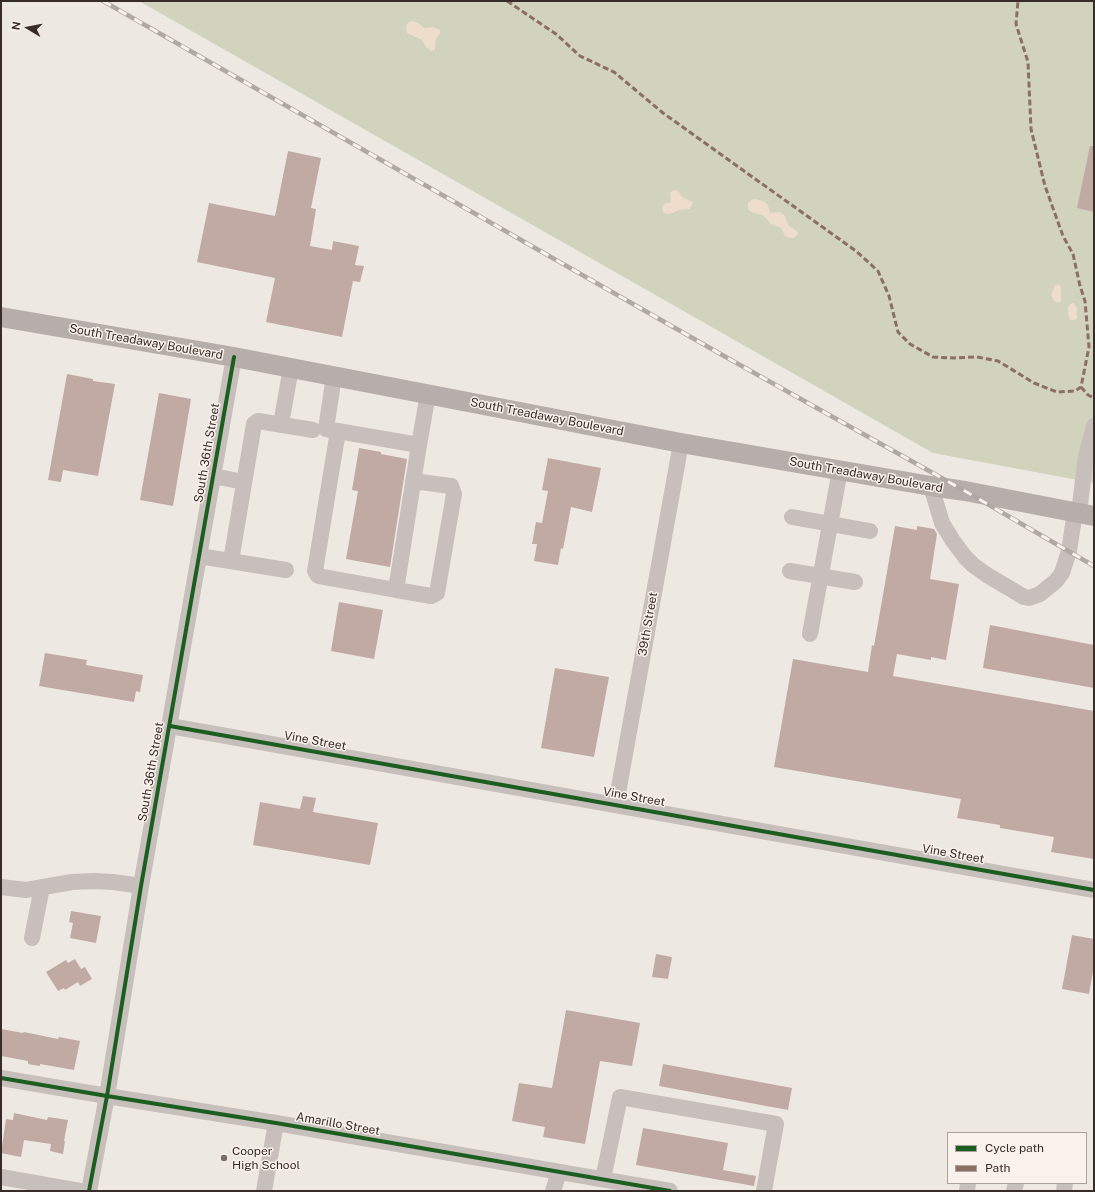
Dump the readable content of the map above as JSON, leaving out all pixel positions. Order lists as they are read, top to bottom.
{
  "streets": {
    "main road": ["South Treadaway Boulevard"],
    "street": [
      "South 36th Street",
      "39th Street",
      "Vine Street",
      "Amarillo Street"
    ]
  },
  "crossings": [
    ["South Treadaway Boulevard", "South 36th Street"],
    ["South Treadaway Boulevard", "39th Street"],
    ["South 36th Street", "Vine Street"],
    ["South 36th Street", "Amarillo Street"],
    ["39th Street", "Vine Street"]
  ],
  "places": ["Cooper High School"],
  "legend": ["Cycle path", "Path"],
  "north": "left"
}
